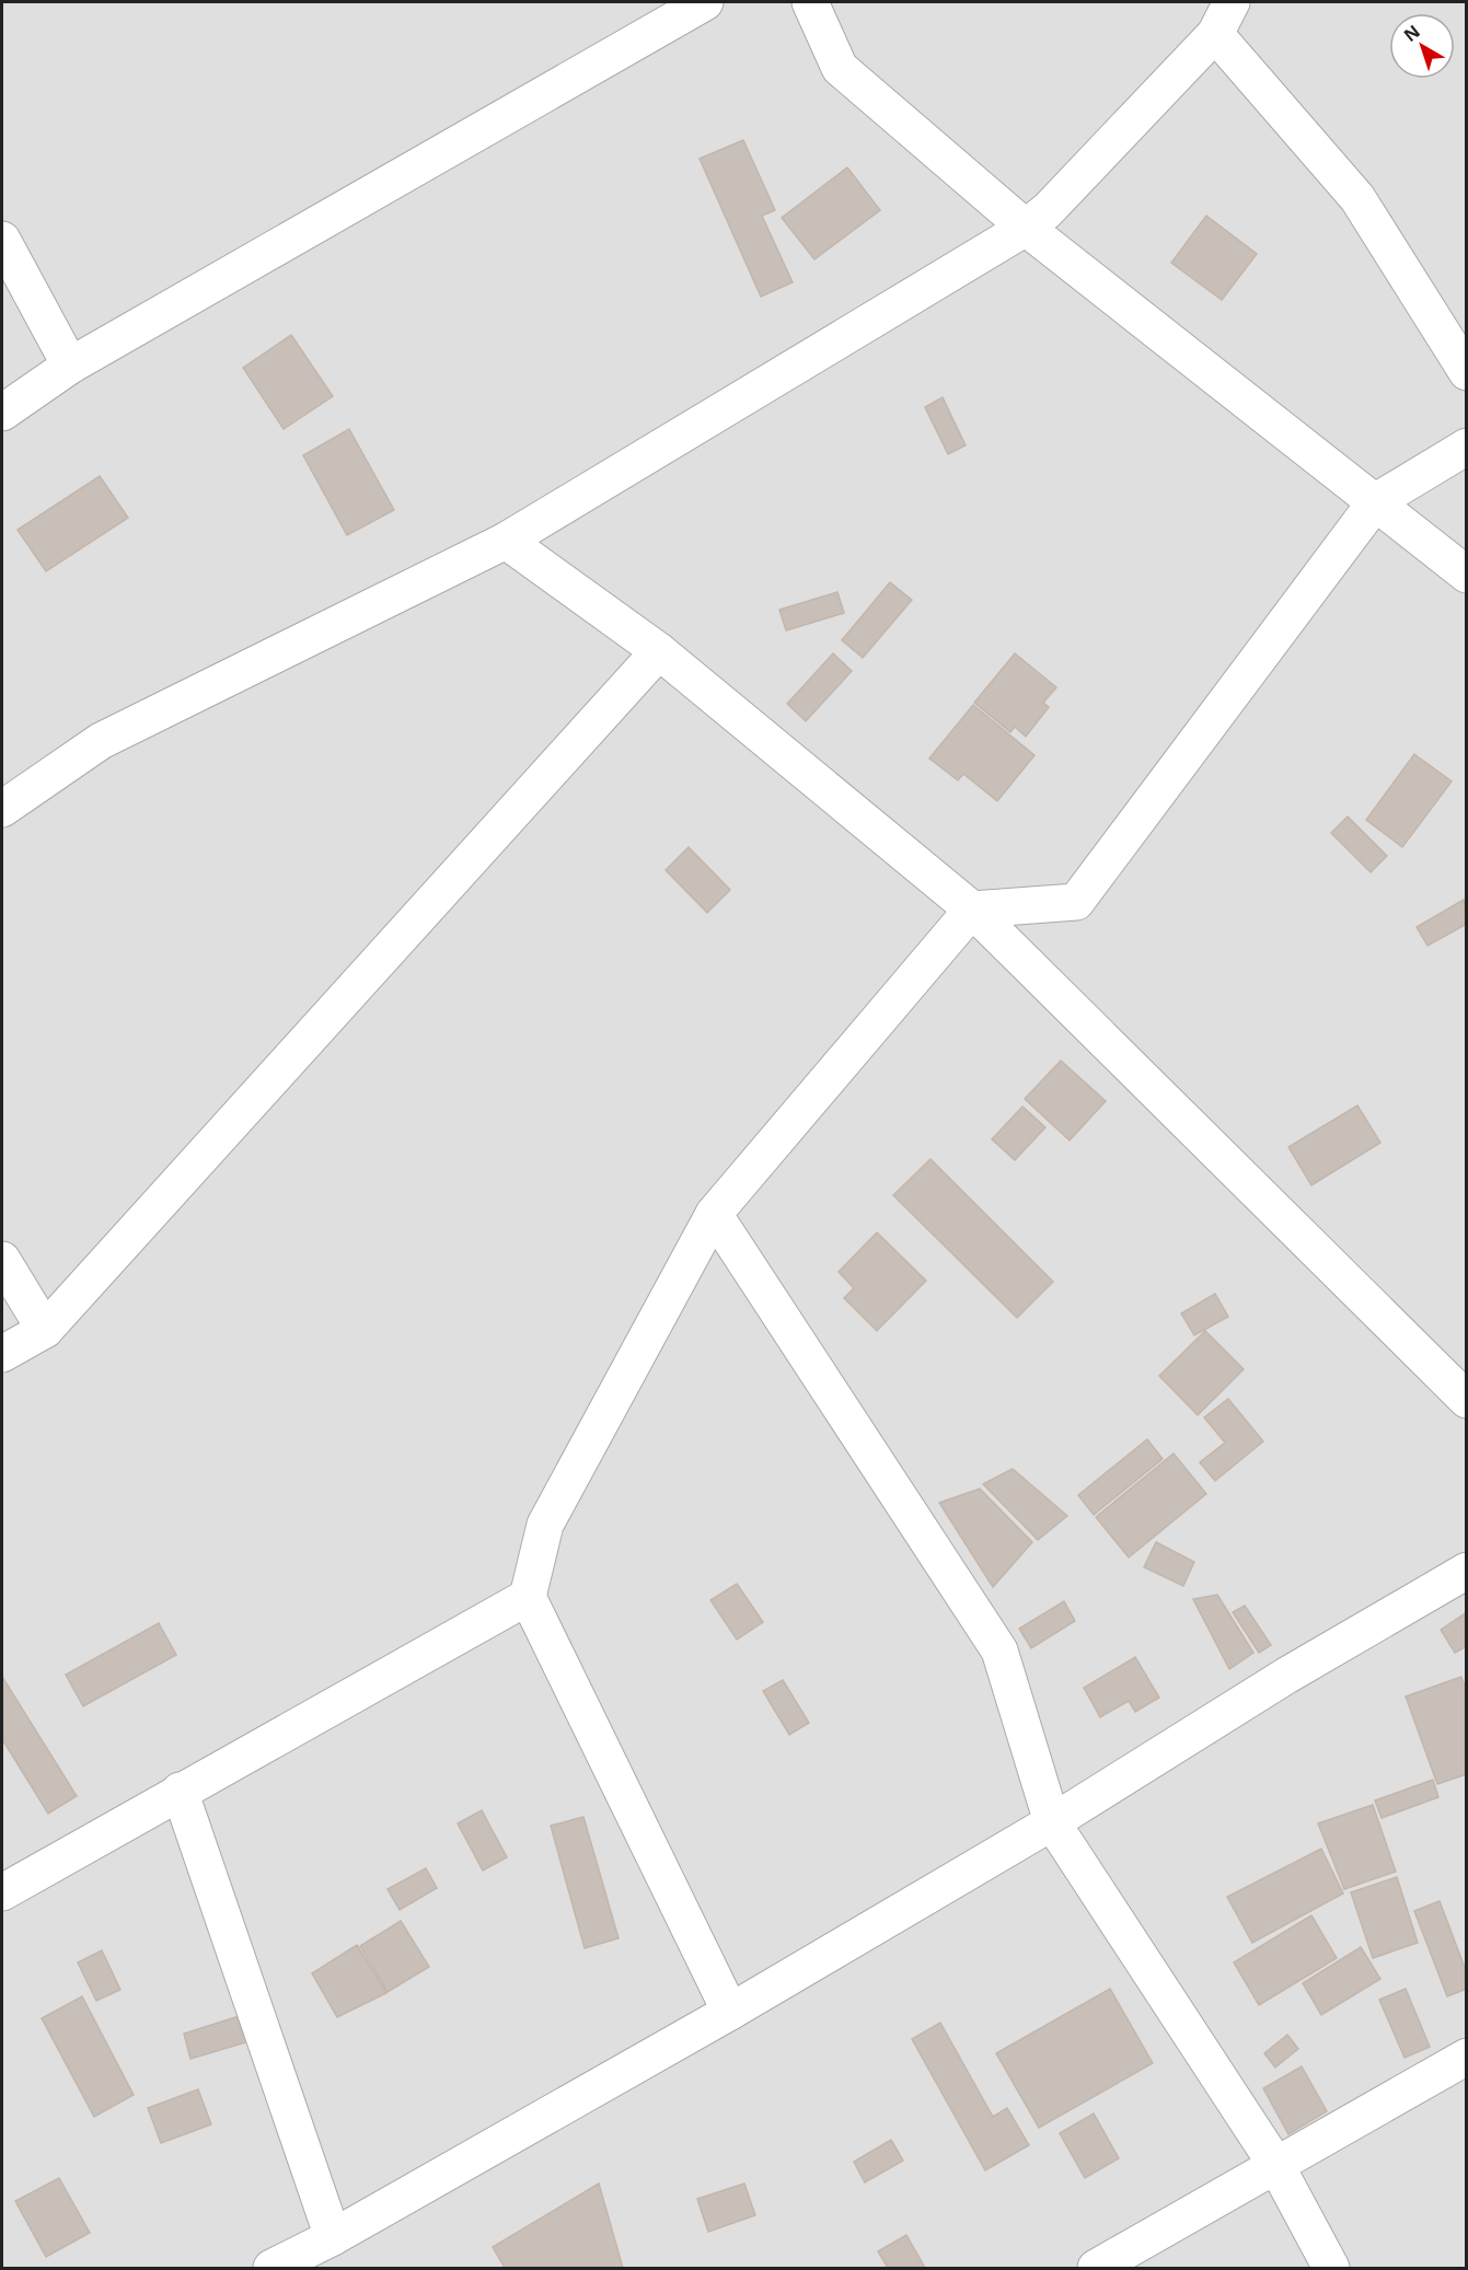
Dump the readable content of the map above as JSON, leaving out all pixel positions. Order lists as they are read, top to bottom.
{
  "north": "top left"
}
